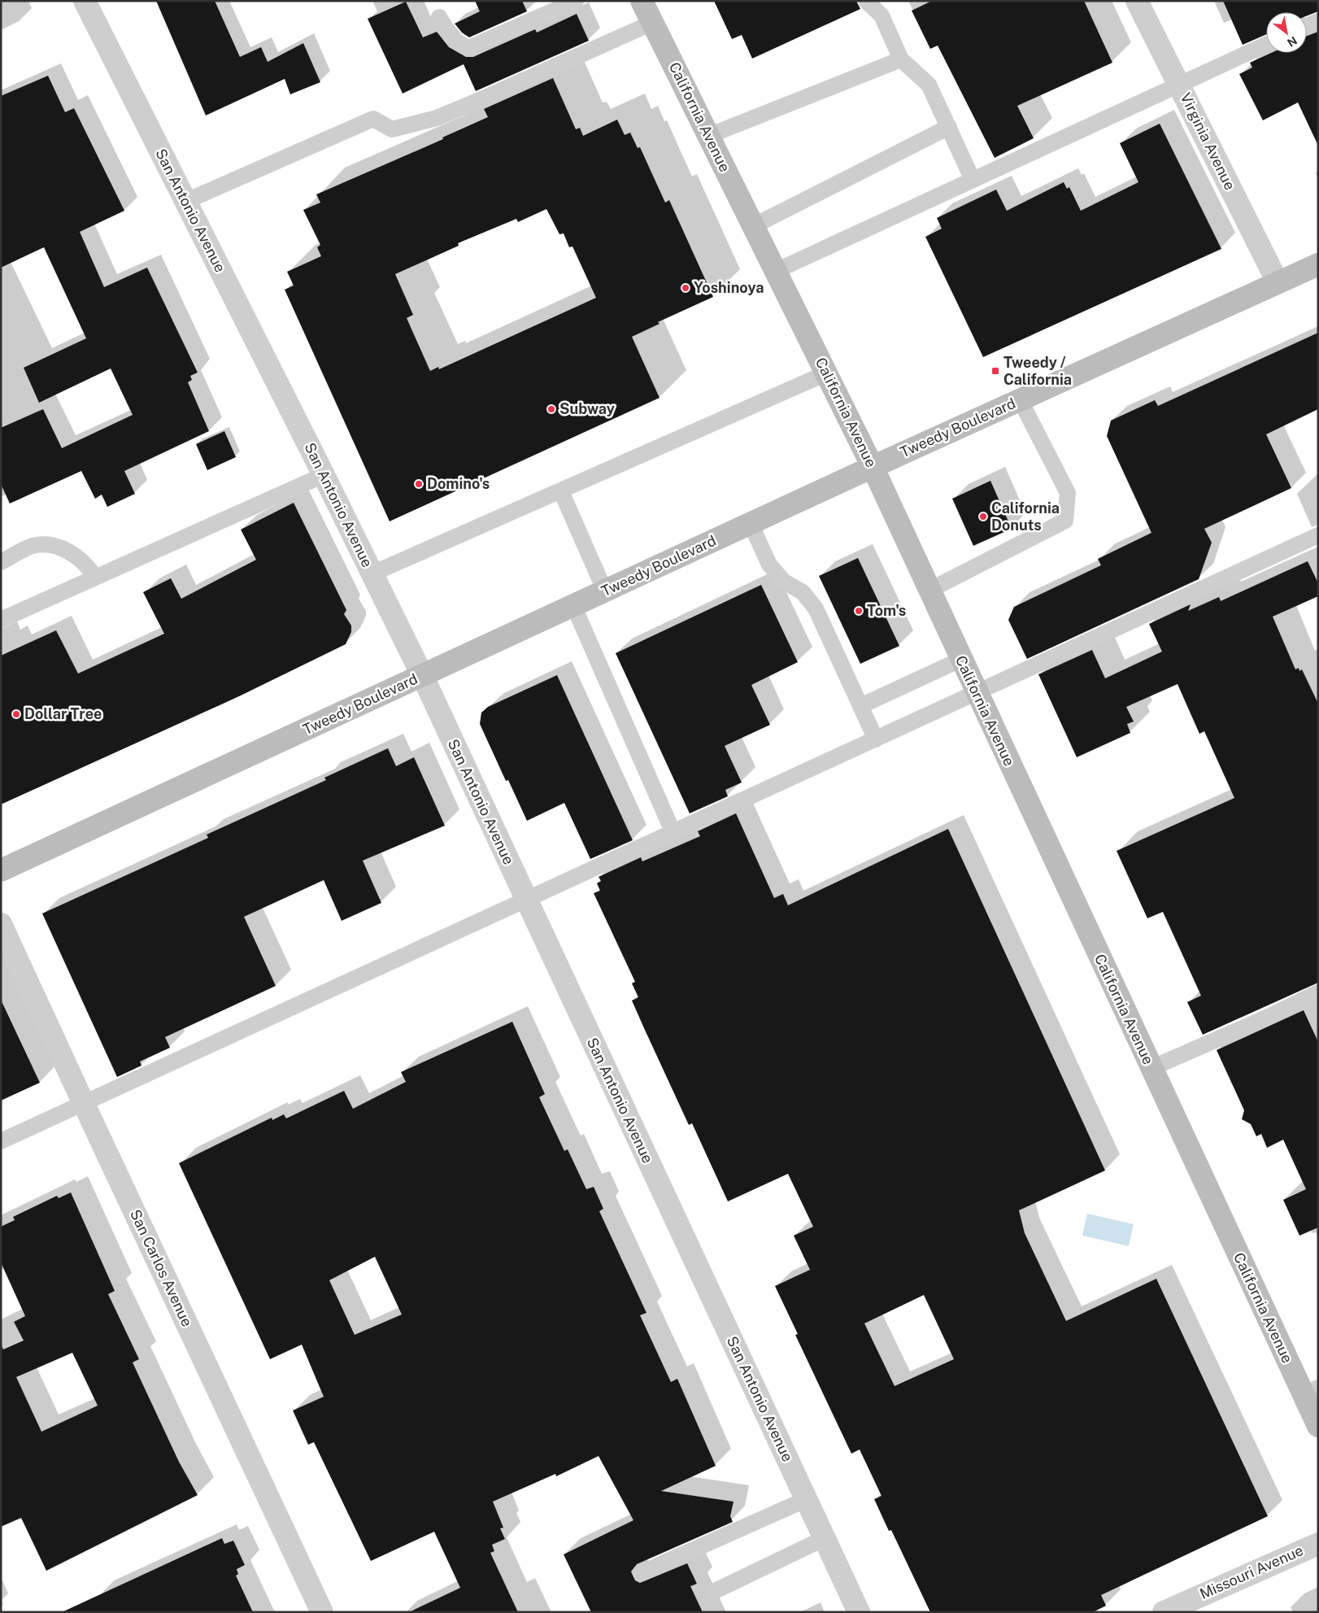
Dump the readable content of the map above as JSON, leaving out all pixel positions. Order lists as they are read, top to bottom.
{
  "streets": {
    "main road": ["California Avenue", "Tweedy Boulevard"],
    "street": [
      "Virginia Avenue",
      "San Antonio Avenue",
      "San Carlos Avenue",
      "Missouri Avenue"
    ]
  },
  "crossings": [
    ["California Avenue", "Tweedy Boulevard"],
    ["Virginia Avenue", "Tweedy Boulevard"],
    ["San Antonio Avenue", "Tweedy Boulevard"]
  ],
  "places": {
    "other": [
      "Yoshinoya",
      "Subway",
      "Domino's",
      "California Donuts",
      "Tom's",
      "Dollar Tree"
    ],
    "transit": ["Tweedy / California"]
  },
  "north": "bottom right"
}
